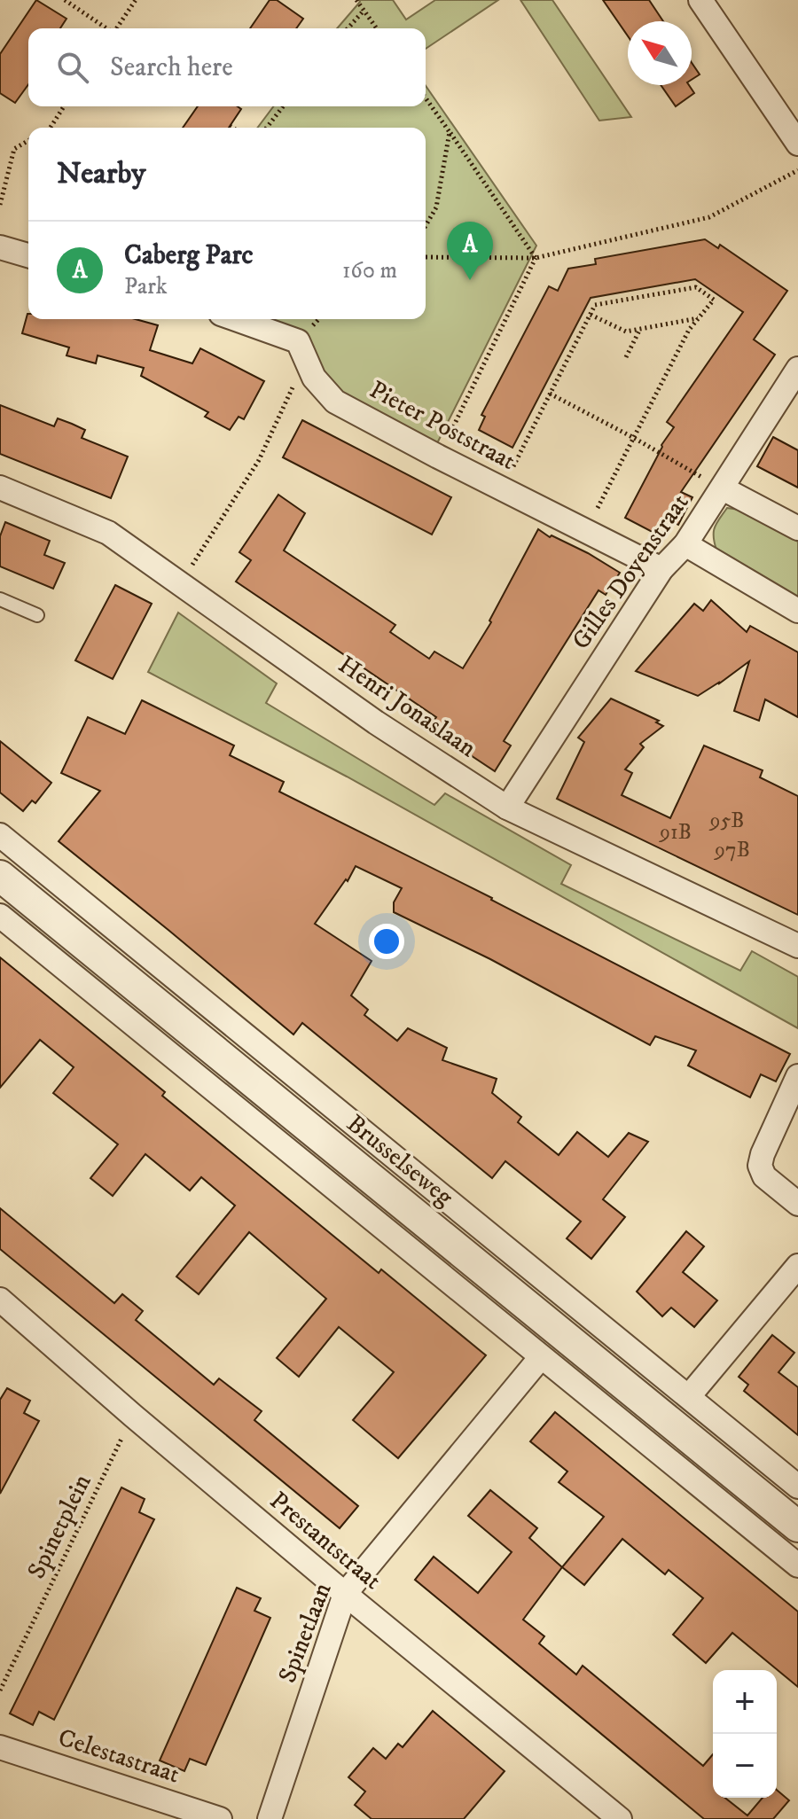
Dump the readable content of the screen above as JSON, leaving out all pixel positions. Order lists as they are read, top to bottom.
{
  "streets": {
    "street": [
      "Pieter Poststraat",
      "Gilles Doyenstraat",
      "Henri Jonaslaan",
      "Brusselseweg",
      "Prestantstraat",
      "Spinetlaan",
      "Celestastraat"
    ],
    "path": ["Spinetplein"]
  },
  "crossings": [
    ["Pieter Poststraat", "Gilles Doyenstraat"],
    ["Gilles Doyenstraat", "Henri Jonaslaan"],
    ["Spinetplein", "Prestantstraat"],
    ["Prestantstraat", "Spinetlaan"]
  ],
  "house_numbers": ["95B", "91B", "97B"],
  "north": "top left",
  "page": {
    "search": "Search here",
    "heading": "Nearby",
    "list": [
      {
        "mark": "A",
        "name": "Caberg Parc",
        "note": "Park",
        "value": "160 m"
      }
    ],
    "pins": "A",
    "map_buttons": ["+", "−"]
  }
}
